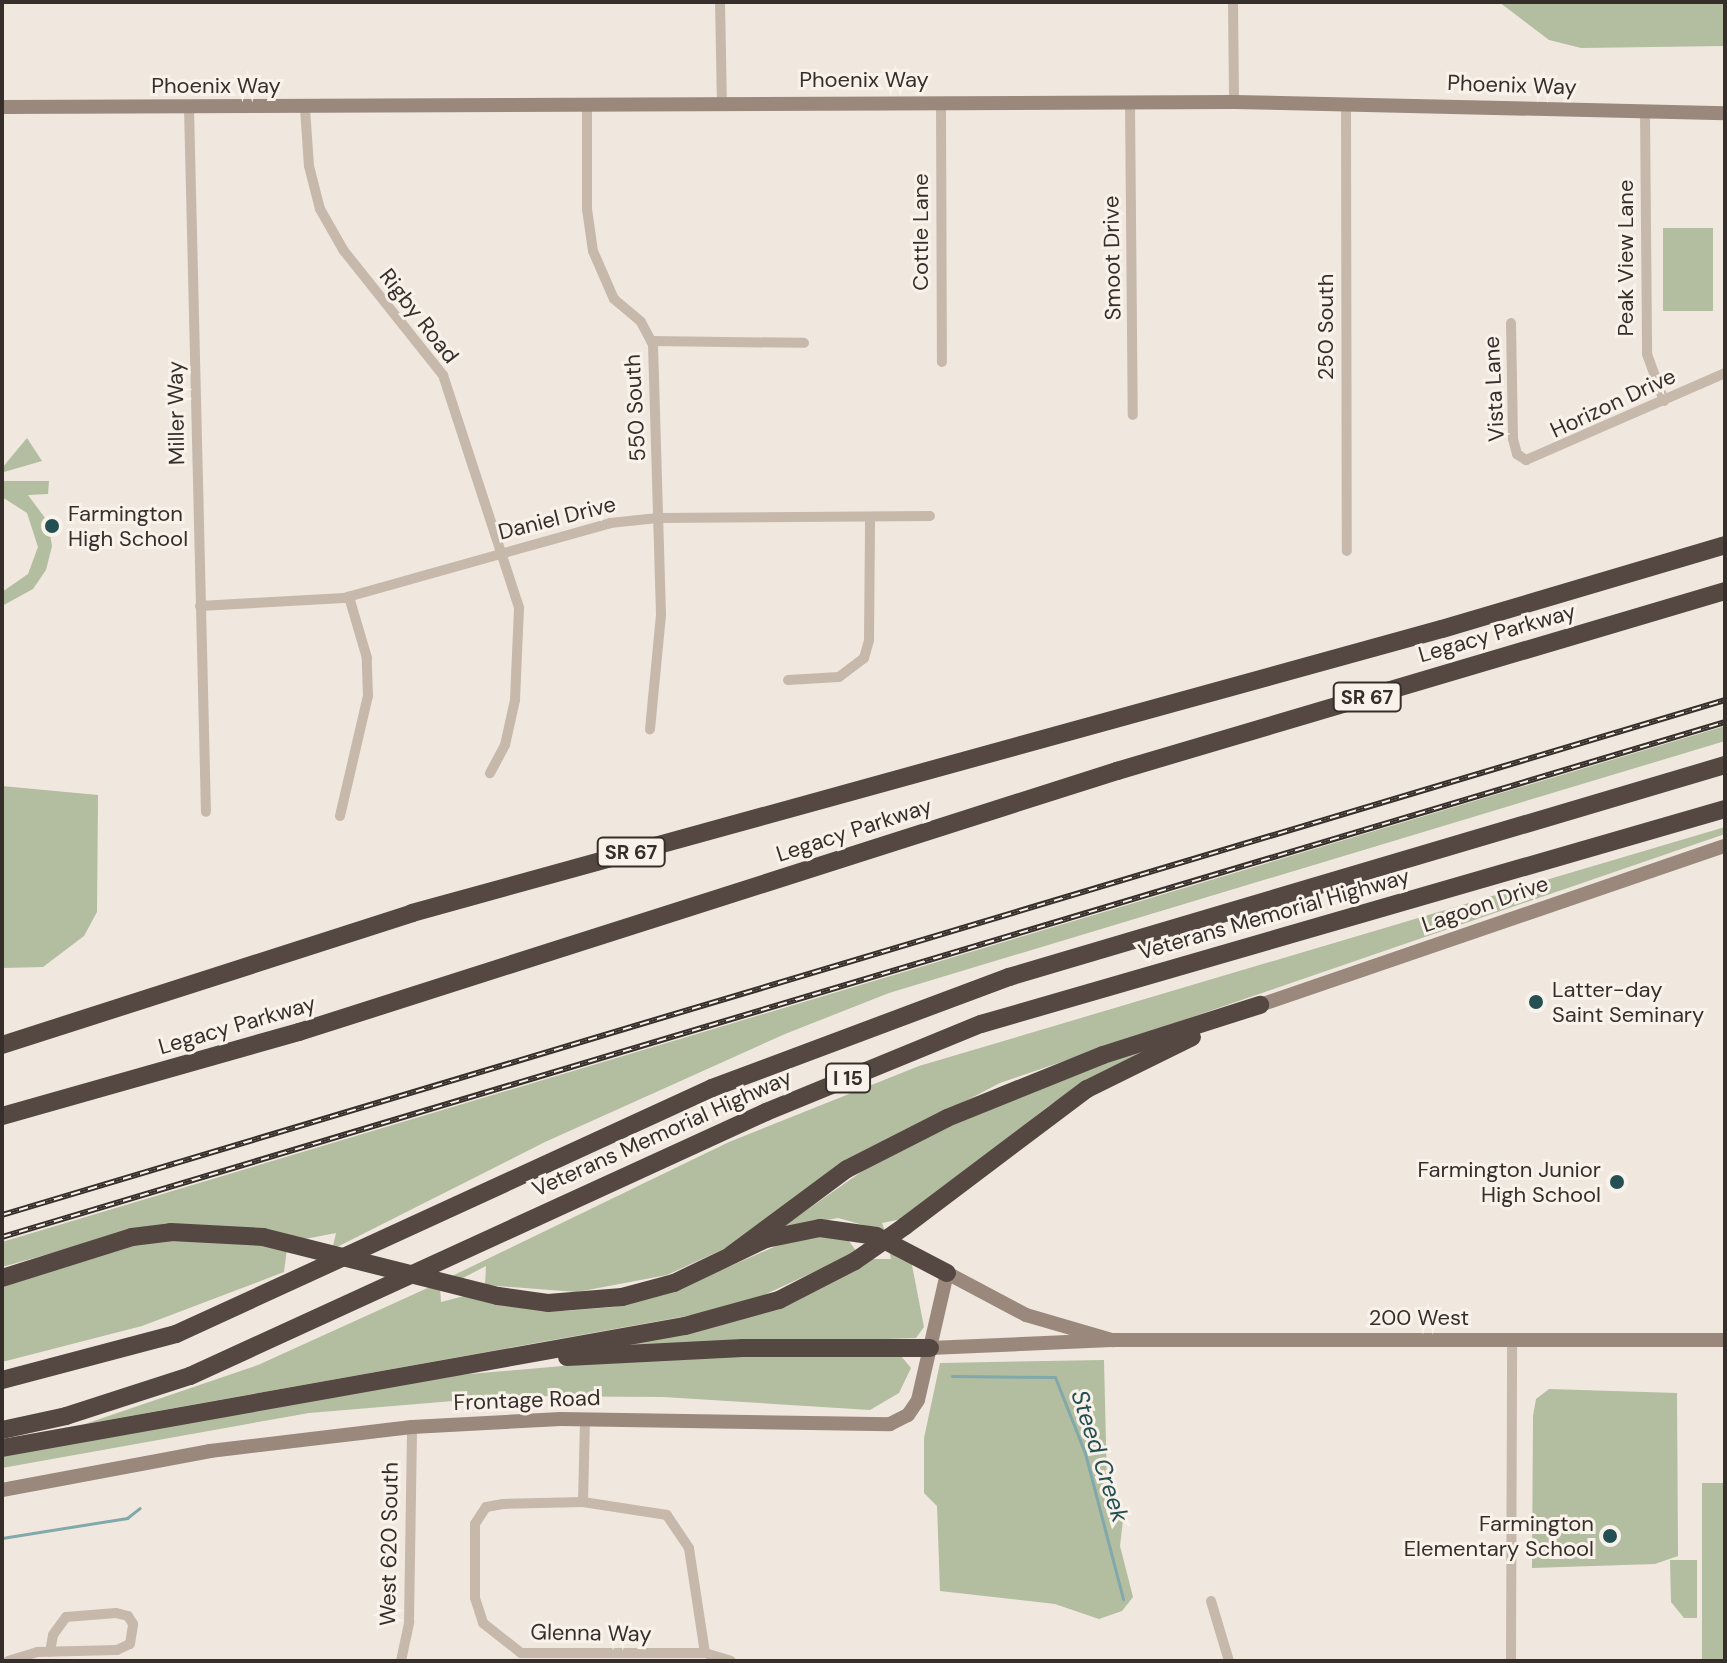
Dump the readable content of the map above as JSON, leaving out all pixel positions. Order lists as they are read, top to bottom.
{
  "streets": {
    "highway": [
      "Legacy Parkway",
      "SR 67",
      "Veterans Memorial Highway",
      "I 15"
    ],
    "street": [
      "Phoenix Way",
      "Cottle Lane",
      "Smoot Drive",
      "Peak View Lane",
      "Rigby Road",
      "250 South",
      "Vista Lane",
      "Horizon Drive",
      "550 South",
      "Miller Way",
      "Daniel Drive",
      "Lagoon Drive",
      "200 West",
      "Frontage Road",
      "West 620 South",
      "Glenna Way"
    ]
  },
  "crossings": [
    ["Phoenix Way", "Cottle Lane"],
    ["Phoenix Way", "Smoot Drive"],
    ["Phoenix Way", "Peak View Lane"],
    ["Phoenix Way", "Rigby Road"],
    ["Phoenix Way", "250 South"],
    ["Phoenix Way", "550 South"],
    ["Phoenix Way", "Miller Way"],
    ["Peak View Lane", "Horizon Drive"],
    ["Rigby Road", "Daniel Drive"],
    ["Vista Lane", "Horizon Drive"],
    ["550 South", "Daniel Drive"],
    ["Miller Way", "Daniel Drive"],
    ["Frontage Road", "West 620 South"]
  ],
  "water": ["Steed Creek"],
  "places": [
    "Farmington High School",
    "Latter-day Saint Seminary",
    "Farmington Junior High School",
    "Farmington Elementary School"
  ]
}
